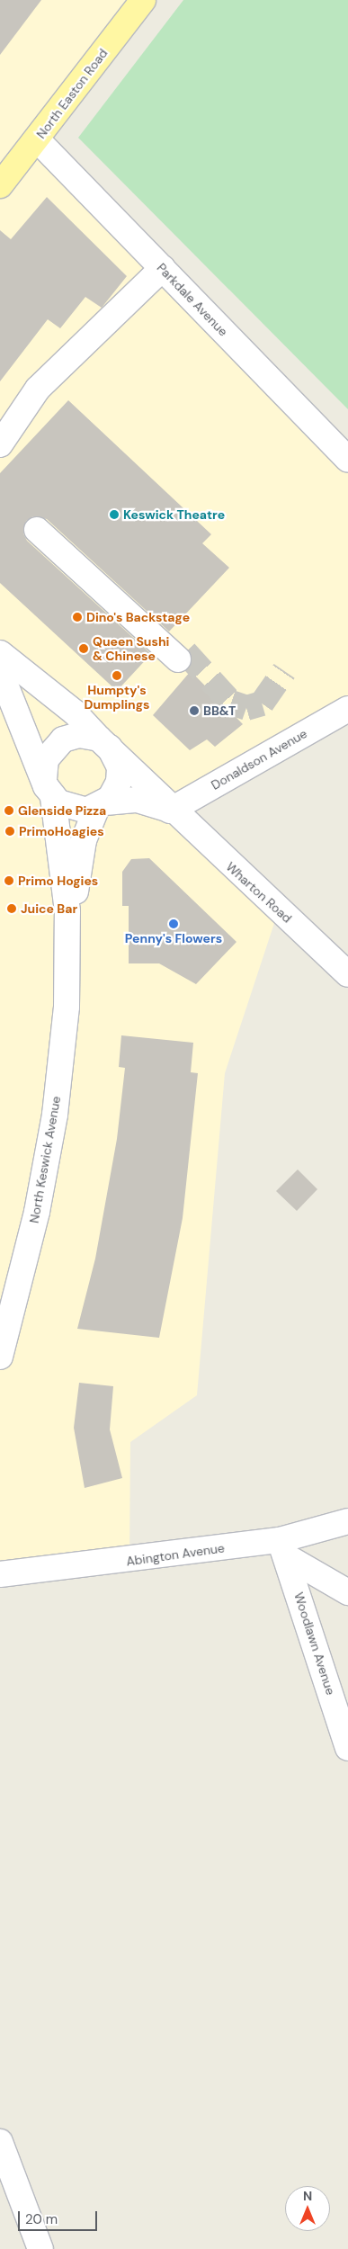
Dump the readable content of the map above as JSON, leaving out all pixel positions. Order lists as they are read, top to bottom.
{
  "streets": {
    "main road": ["North Easton Road"],
    "street": [
      "Parkdale Avenue",
      "Donaldson Avenue",
      "Wharton Road",
      "North Keswick Avenue",
      "Abington Avenue",
      "Woodlawn Avenue"
    ]
  },
  "crossings": [
    ["North Easton Road", "Parkdale Avenue"],
    ["Donaldson Avenue", "Wharton Road"],
    ["Wharton Road", "North Keswick Avenue"],
    ["Abington Avenue", "Woodlawn Avenue"]
  ],
  "places": [
    "Keswick Theatre",
    "Dino's Backstage",
    "Queen Sushi & Chinese",
    "Humpty's Dumplings",
    "BB&T",
    "Glenside Pizza",
    "PrimoHoagies",
    "Primo Hogies",
    "Juice Bar",
    "Penny's Flowers"
  ],
  "scale_bar": "20 m",
  "north": "top"
}
